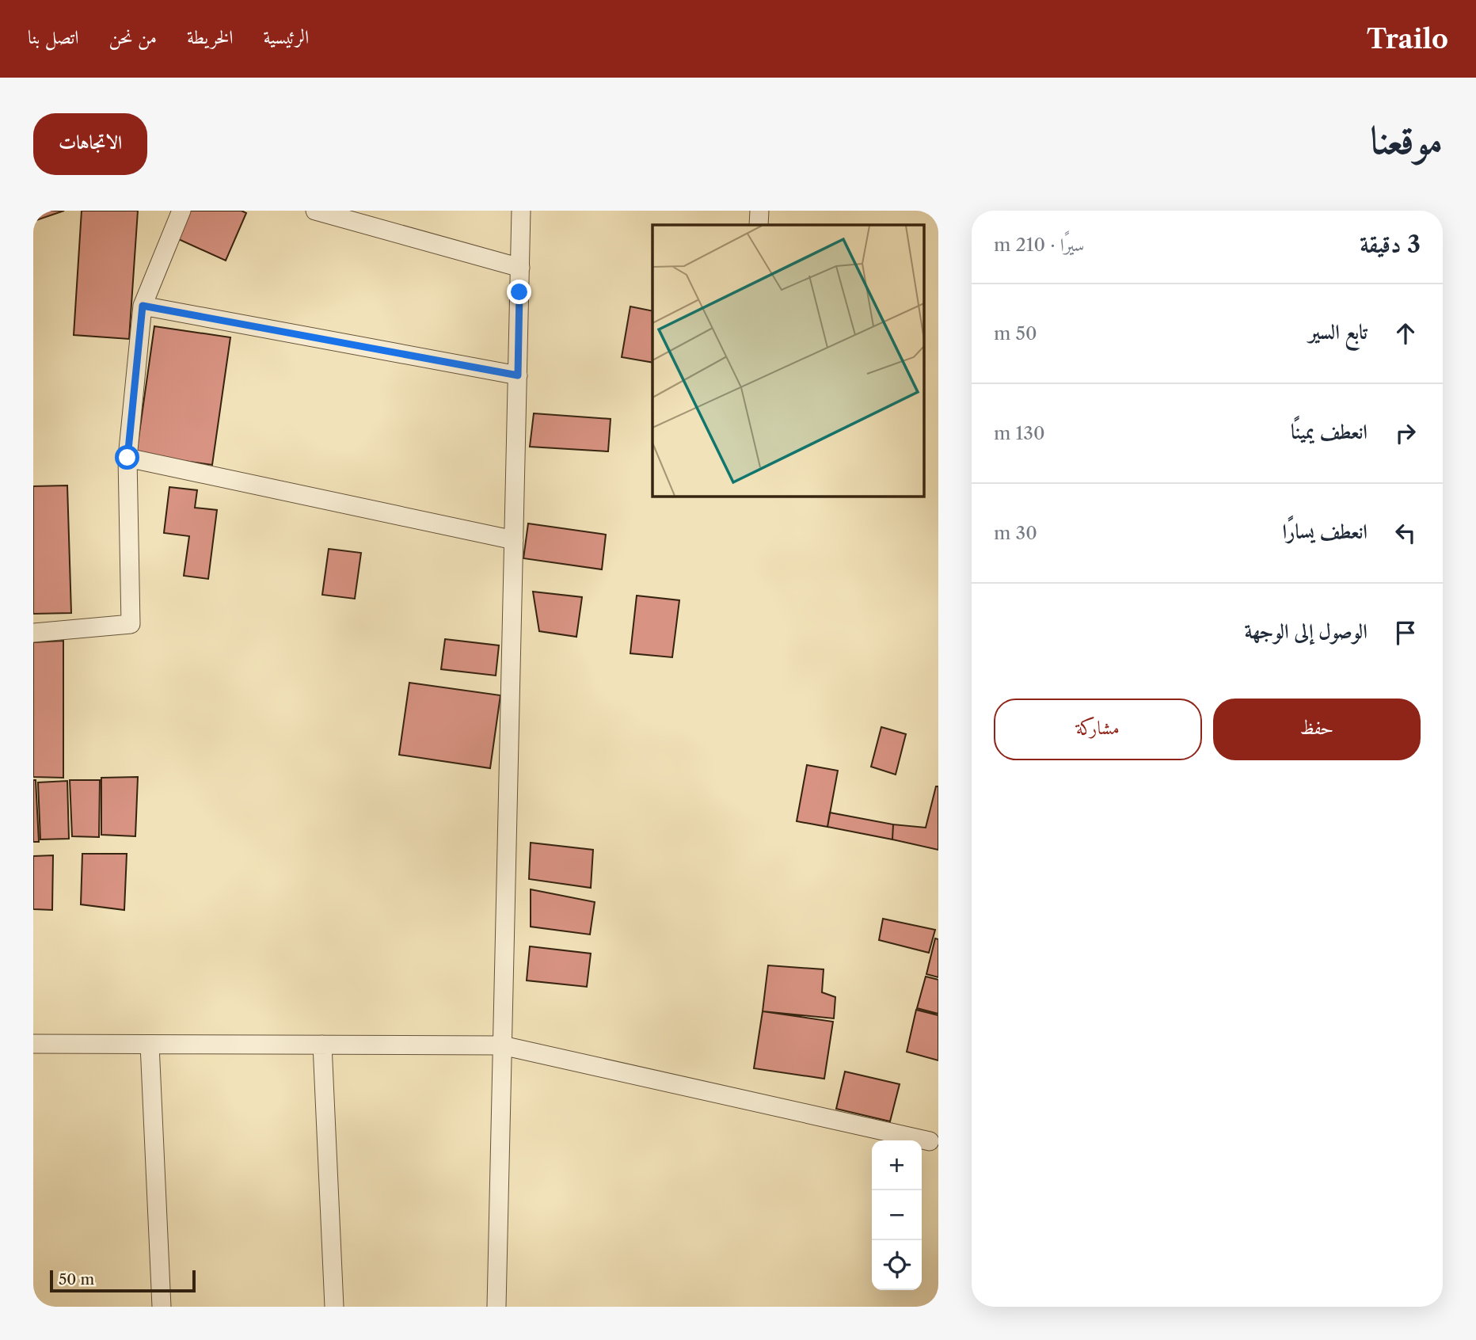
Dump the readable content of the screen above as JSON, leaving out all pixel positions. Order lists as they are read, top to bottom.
{
  "scale_bar": "50 m",
  "page": {
    "header": "Trailo",
    "nav": [
      "الرئيسية",
      "الخريطة",
      "من نحن",
      "اتصل بنا"
    ],
    "title": "موقعنا",
    "buttons": [
      "الاتجاهات",
      ["حفظ", "مشاركة"]
    ],
    "heading": ["3 دقيقة", "سيرًا · 210 m"],
    "list": [
      ["تابع السير", "50 m"],
      ["انعطف يمينًا", "130 m"],
      ["انعطف يسارًا", "30 m"],
      "الوصول إلى الوجهة"
    ],
    "map_buttons": ["+", "−"],
    "scale": "50 m"
  }
}
